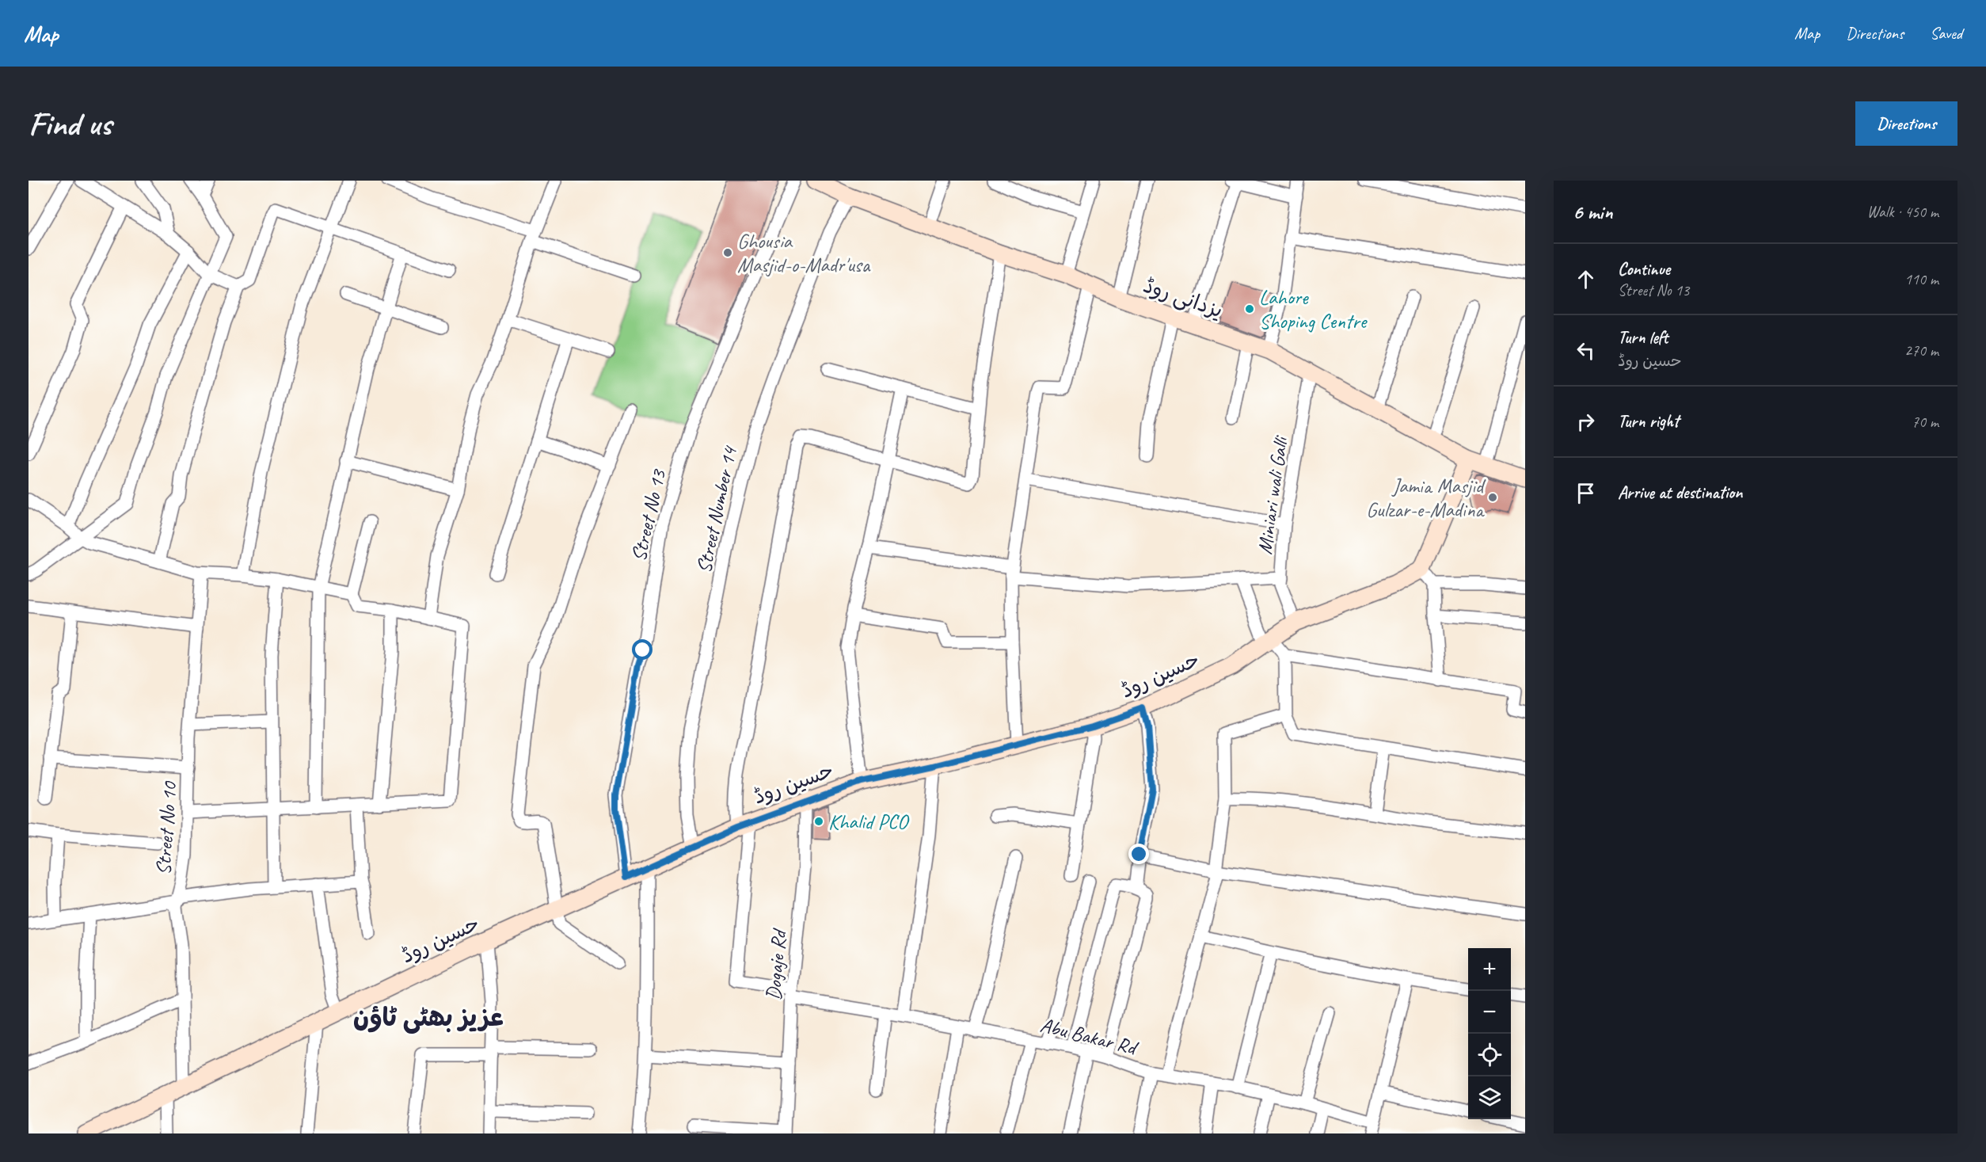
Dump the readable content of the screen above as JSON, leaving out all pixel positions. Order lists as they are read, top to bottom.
{
  "streets": {
    "street": [
      "یزدانی روڈ",
      "Miniari wali Galli",
      "Street Number 14",
      "Street No 13",
      "حسین روڈ",
      "Street No 10",
      "Dogaje Rd",
      "Abu Bakar Rd"
    ]
  },
  "crossings": [
    ["یزدانی روڈ", "Miniari wali Galli"],
    ["یزدانی روڈ", "Street Number 14"],
    ["Miniari wali Galli", "حسین روڈ"],
    ["Street Number 14", "حسین روڈ"],
    ["Street No 13", "حسین روڈ"],
    ["حسین روڈ", "Street No 10"],
    ["حسین روڈ", "Dogaje Rd"],
    ["حسین روڈ", "Abu Bakar Rd"],
    ["Dogaje Rd", "Abu Bakar Rd"]
  ],
  "districts": ["عزیز بھٹی ٹاؤن"],
  "places": [
    "Ghousia Masjid-o-Madr'usa",
    "Lahore Shoping Centre",
    "Jamia Masjid Gulzar-e-Madina",
    "Khalid PCO"
  ],
  "page": {
    "header": "Map",
    "nav": ["Map", "Directions", "Saved"],
    "buttons": "Directions",
    "title": "Find us",
    "heading": ["6 min", "Walk · 450 m"],
    "list": [
      ["Continue", "Street No 13", "110 m"],
      ["Turn left", "حسین روڈ", "270 m"],
      ["Turn right", "70 m"],
      "Arrive at destination"
    ],
    "map_buttons": ["+", "−"]
  }
}
